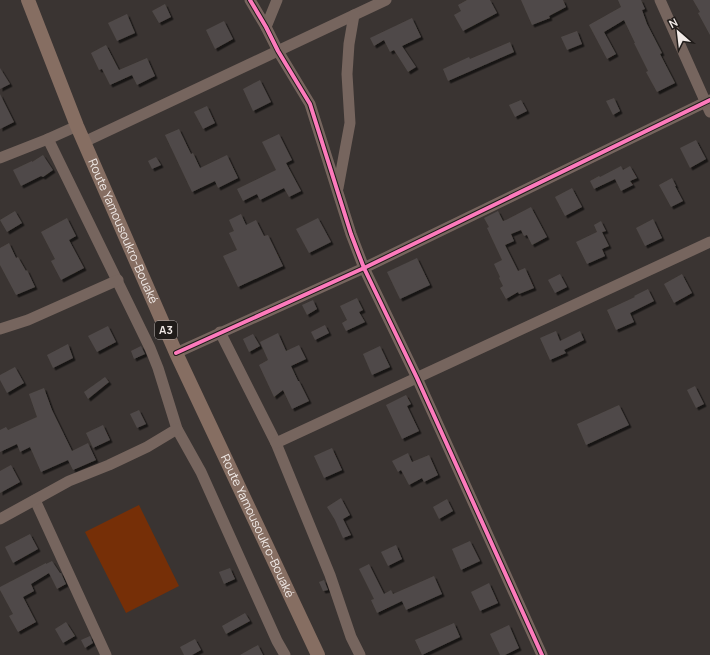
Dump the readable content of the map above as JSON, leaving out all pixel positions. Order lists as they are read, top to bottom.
{
  "streets": {
    "main road": ["Route Yamousoukro-Bouaké", "A3"]
  },
  "north": "top left"
}
